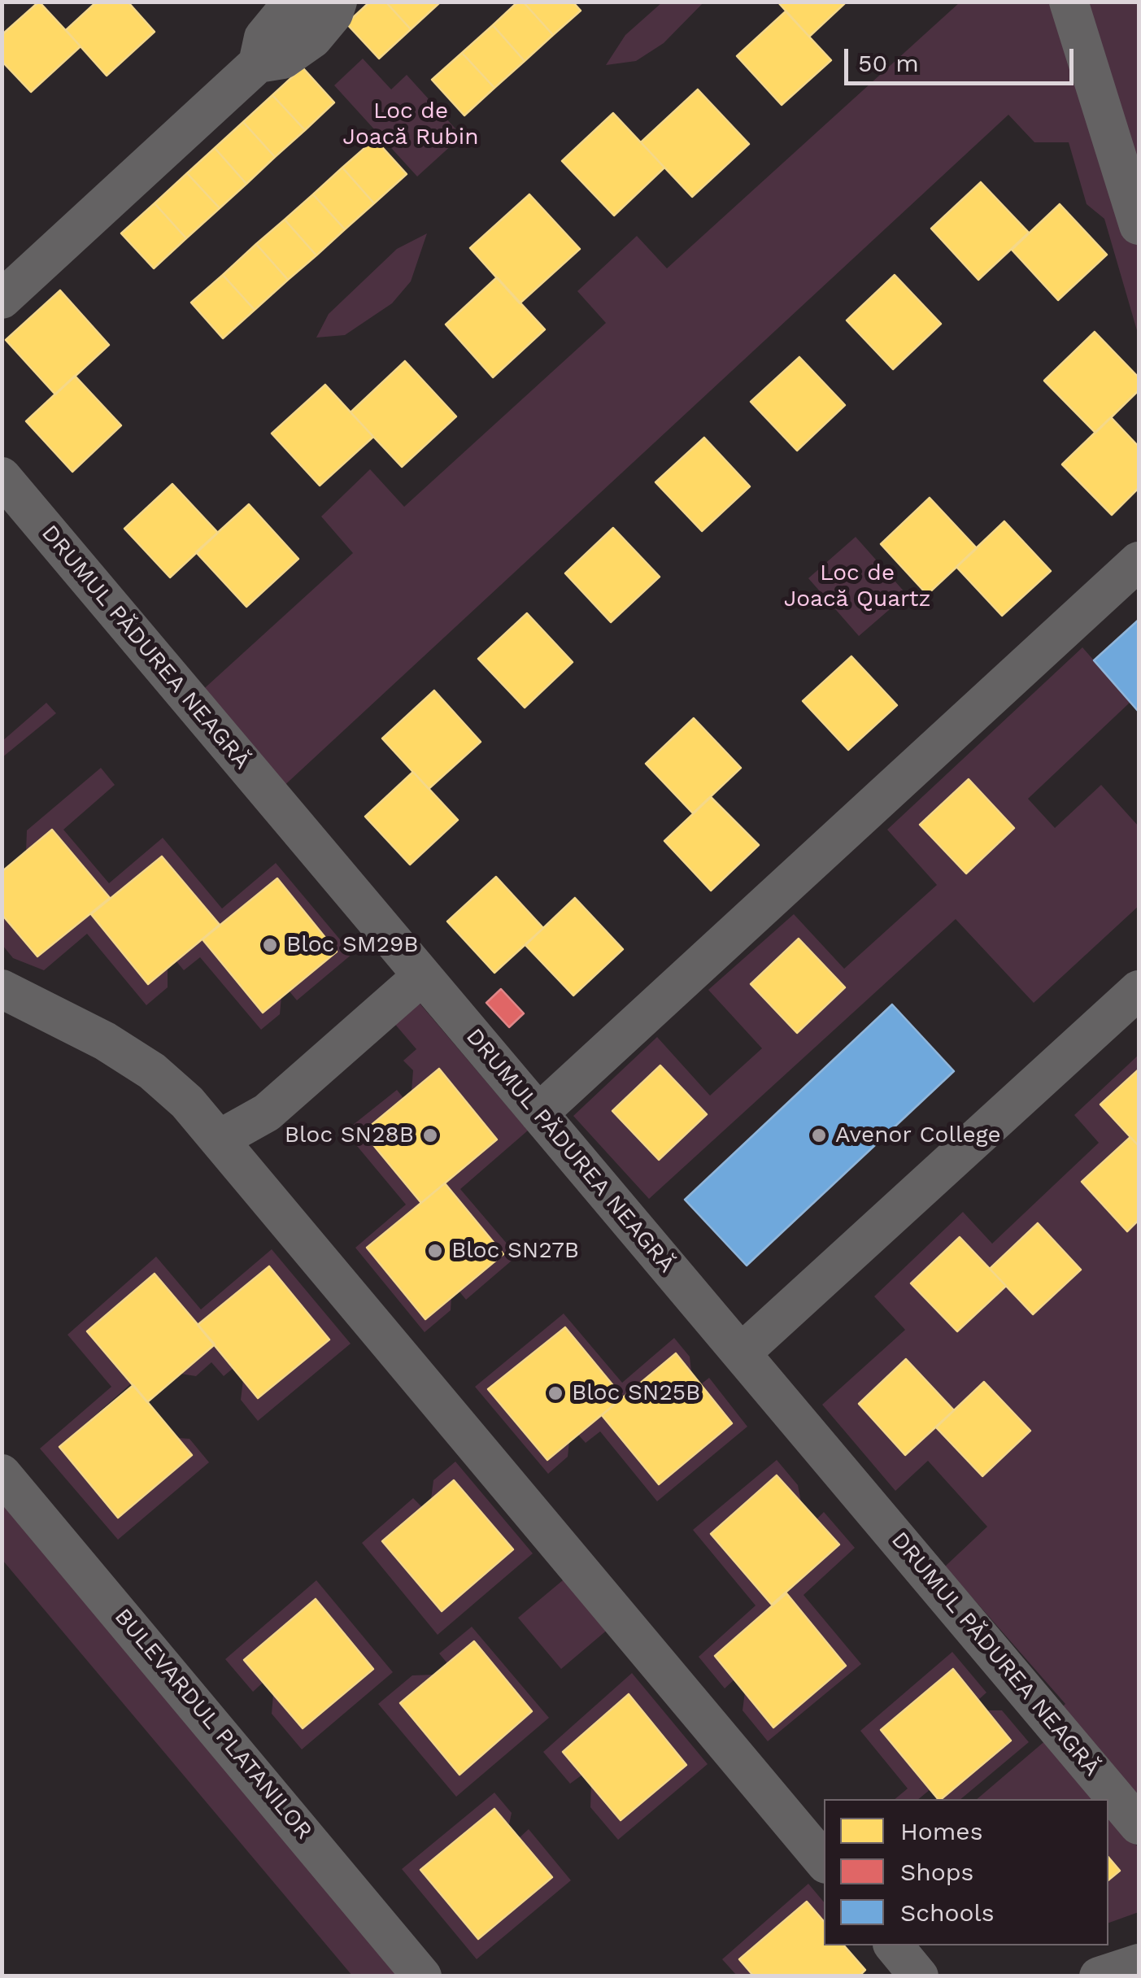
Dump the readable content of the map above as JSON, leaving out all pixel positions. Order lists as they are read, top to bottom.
{
  "streets": {
    "street": ["DRUMUL PĂDUREA NEAGRĂ", "BULEVARDUL PLATANILOR"]
  },
  "parks": ["Loc de Joacă Rubin", "Loc de Joacă Quartz"],
  "places": [
    "Bloc SM29B",
    "Bloc SN28B",
    "Avenor College",
    "Bloc SN27B",
    "Bloc SN25B"
  ],
  "legend": ["Homes", "Shops", "Schools"],
  "scale_bar": "50 m"
}
